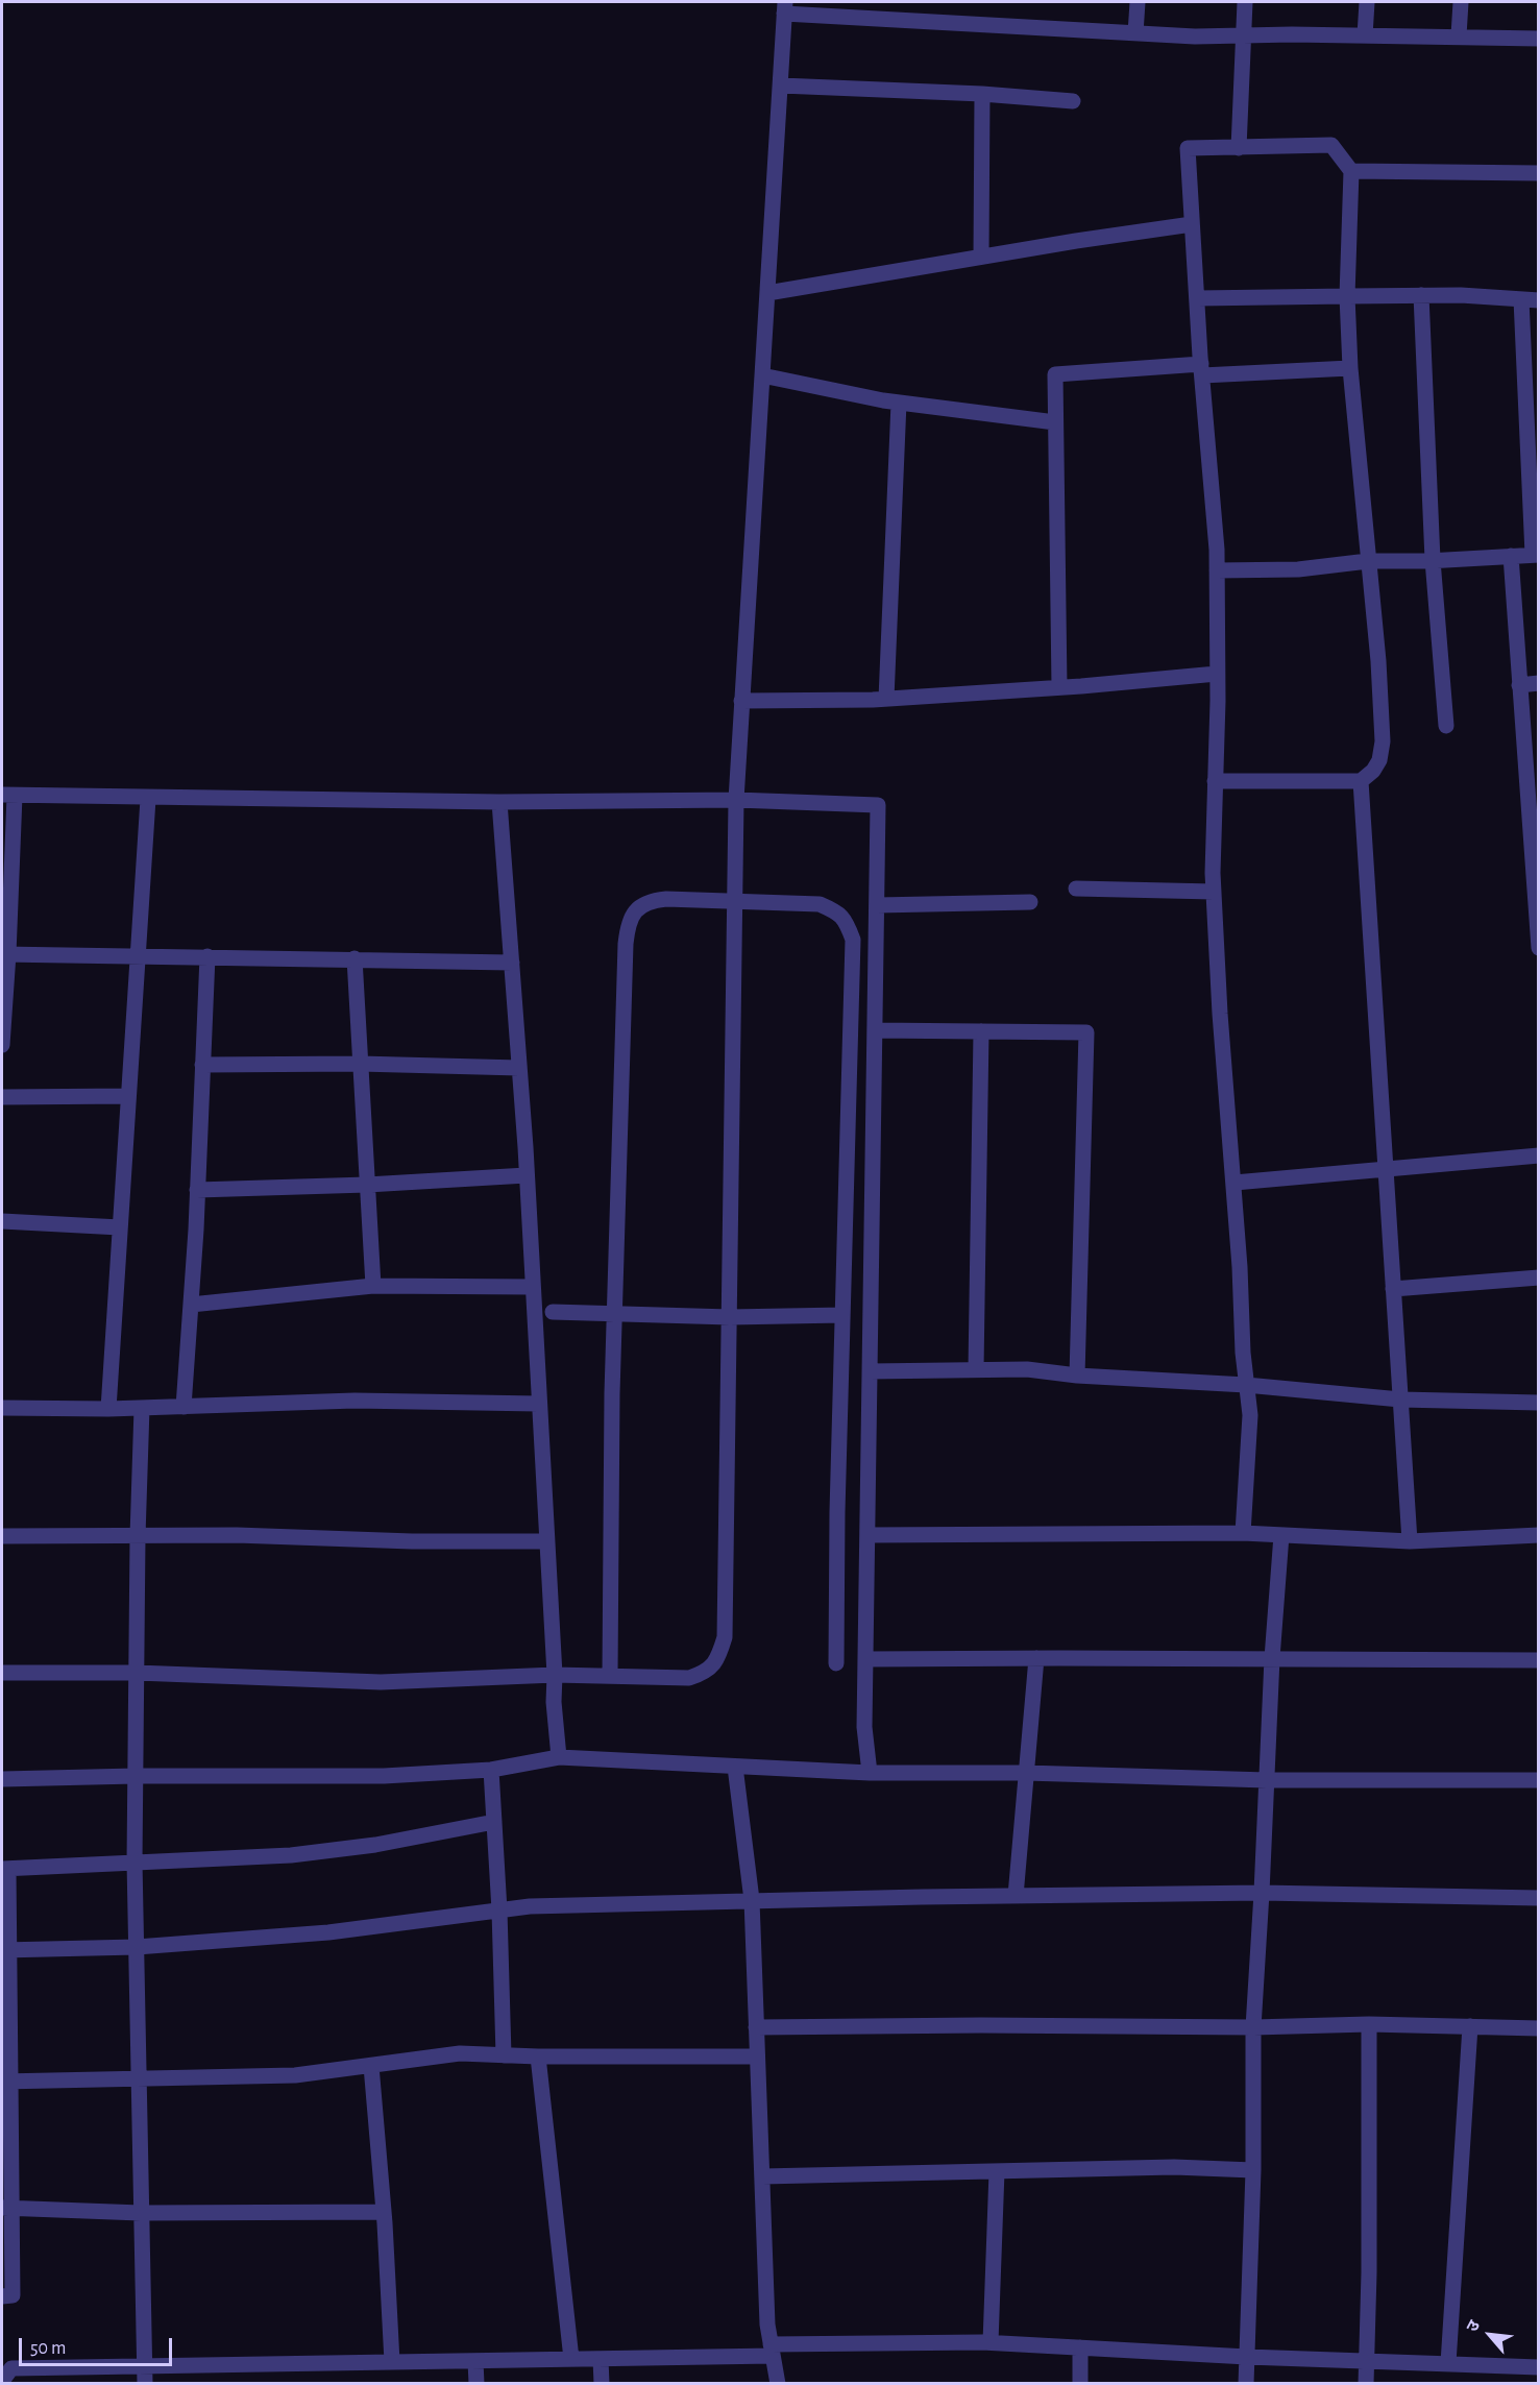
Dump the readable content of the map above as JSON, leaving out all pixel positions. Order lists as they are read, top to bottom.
{
  "scale_bar": "50 m",
  "north": "top left"
}
